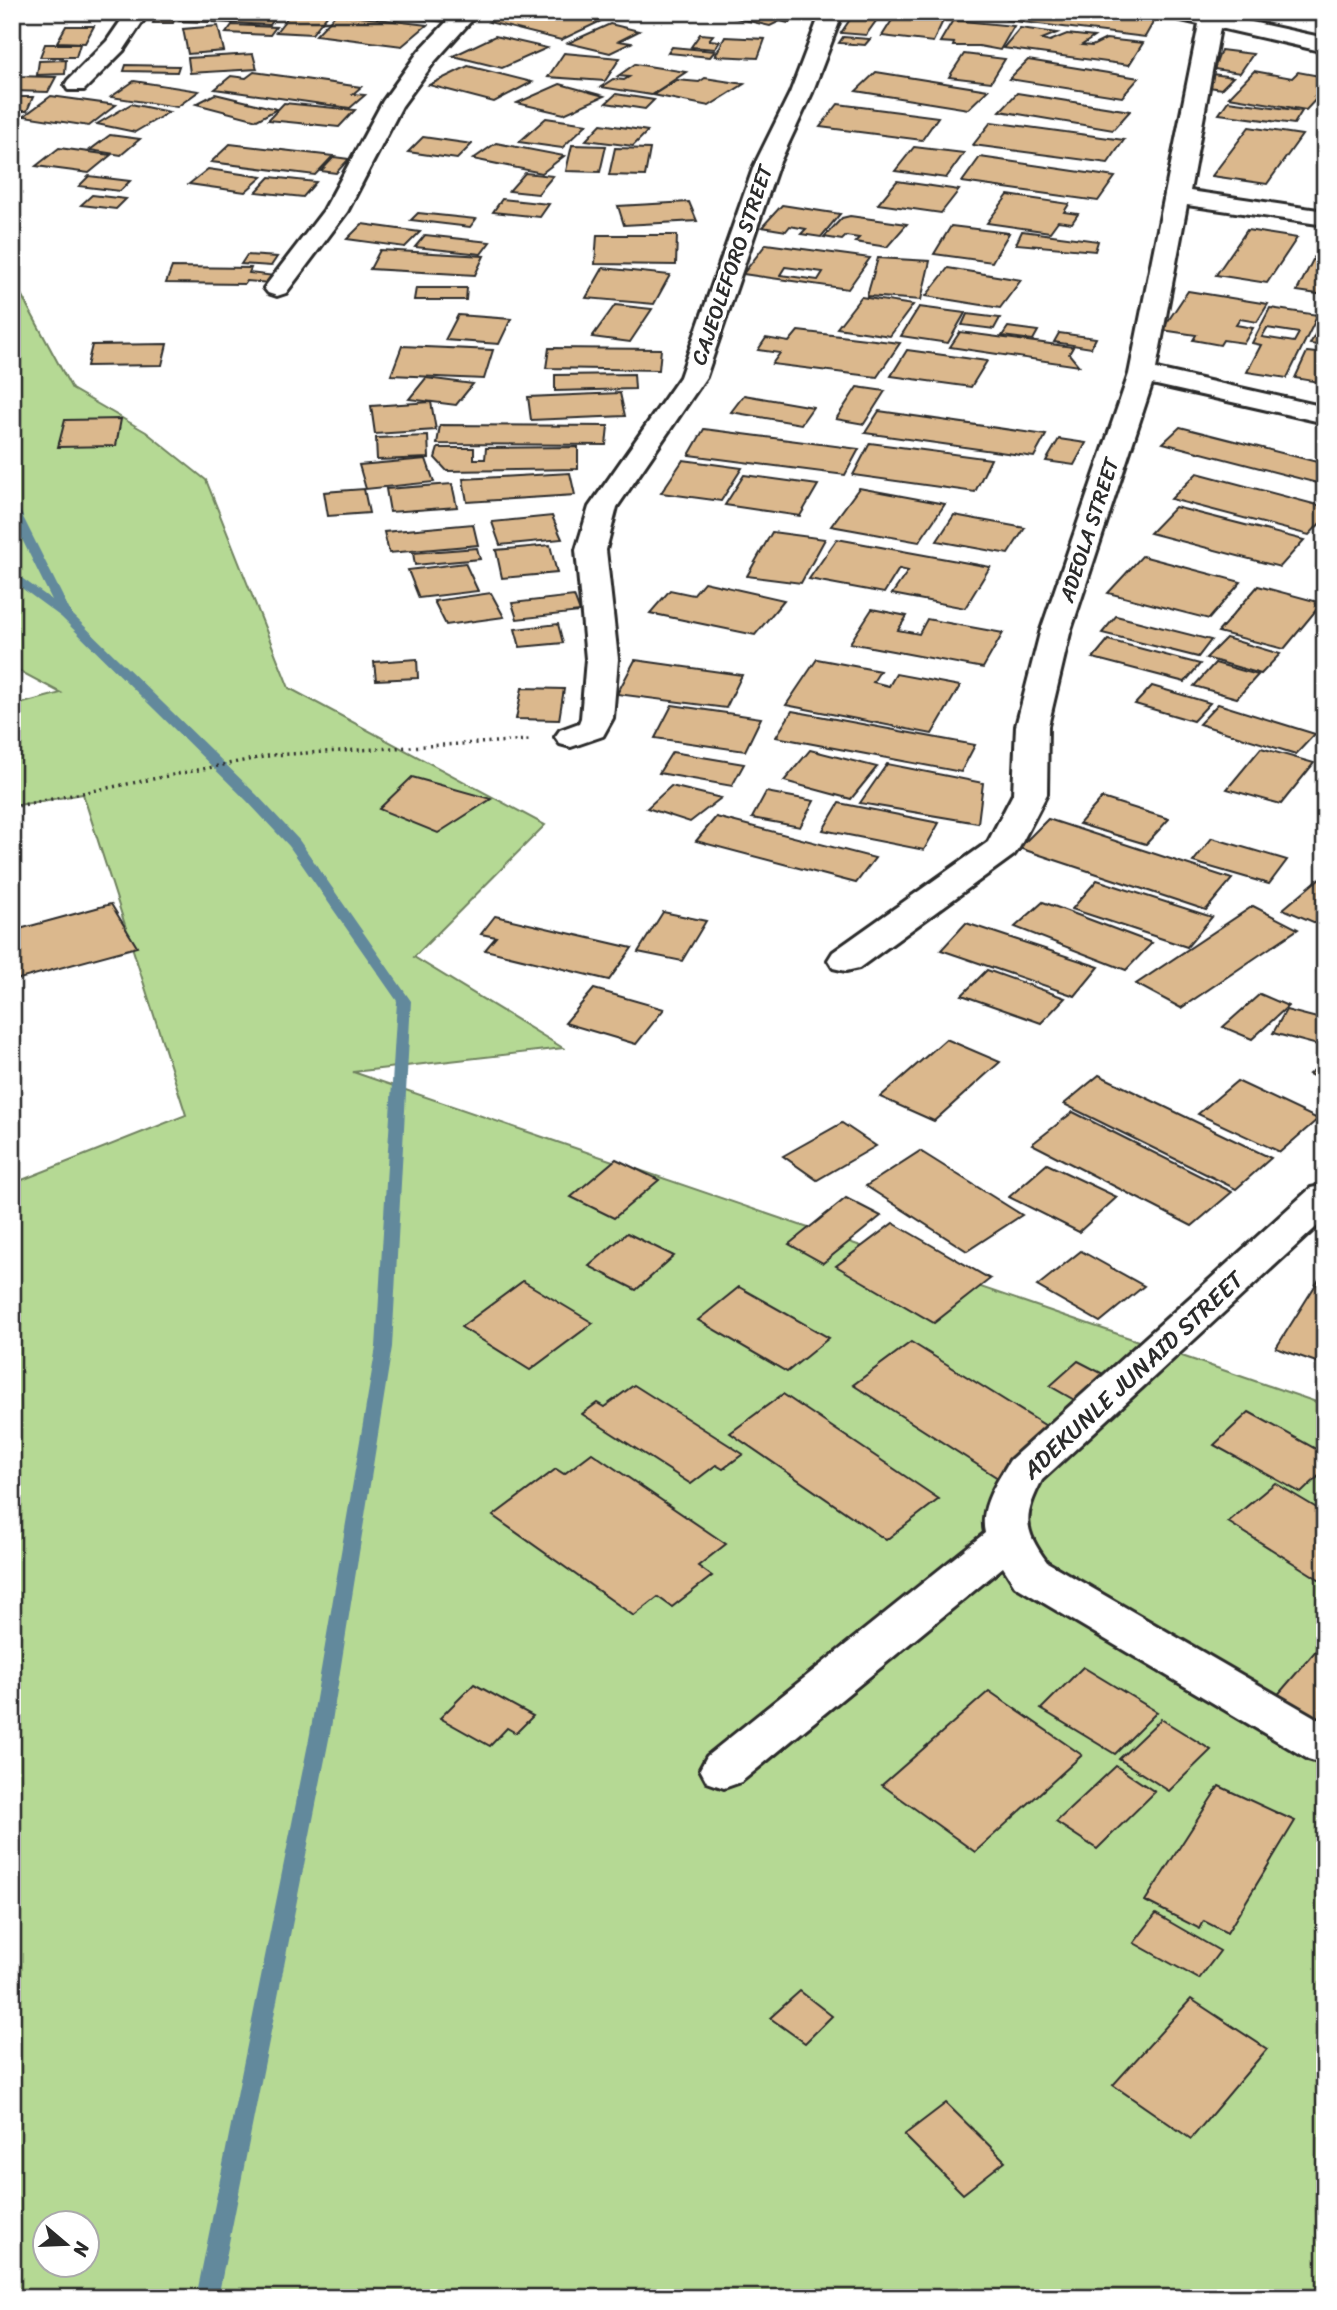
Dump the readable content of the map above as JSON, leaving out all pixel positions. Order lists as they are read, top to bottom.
{
  "streets": {
    "street": ["CAJEOLEFORO STREET", "ADEOLA STREET", "ADEKUNLE JUNAID STREET"]
  },
  "north": "right"
}
